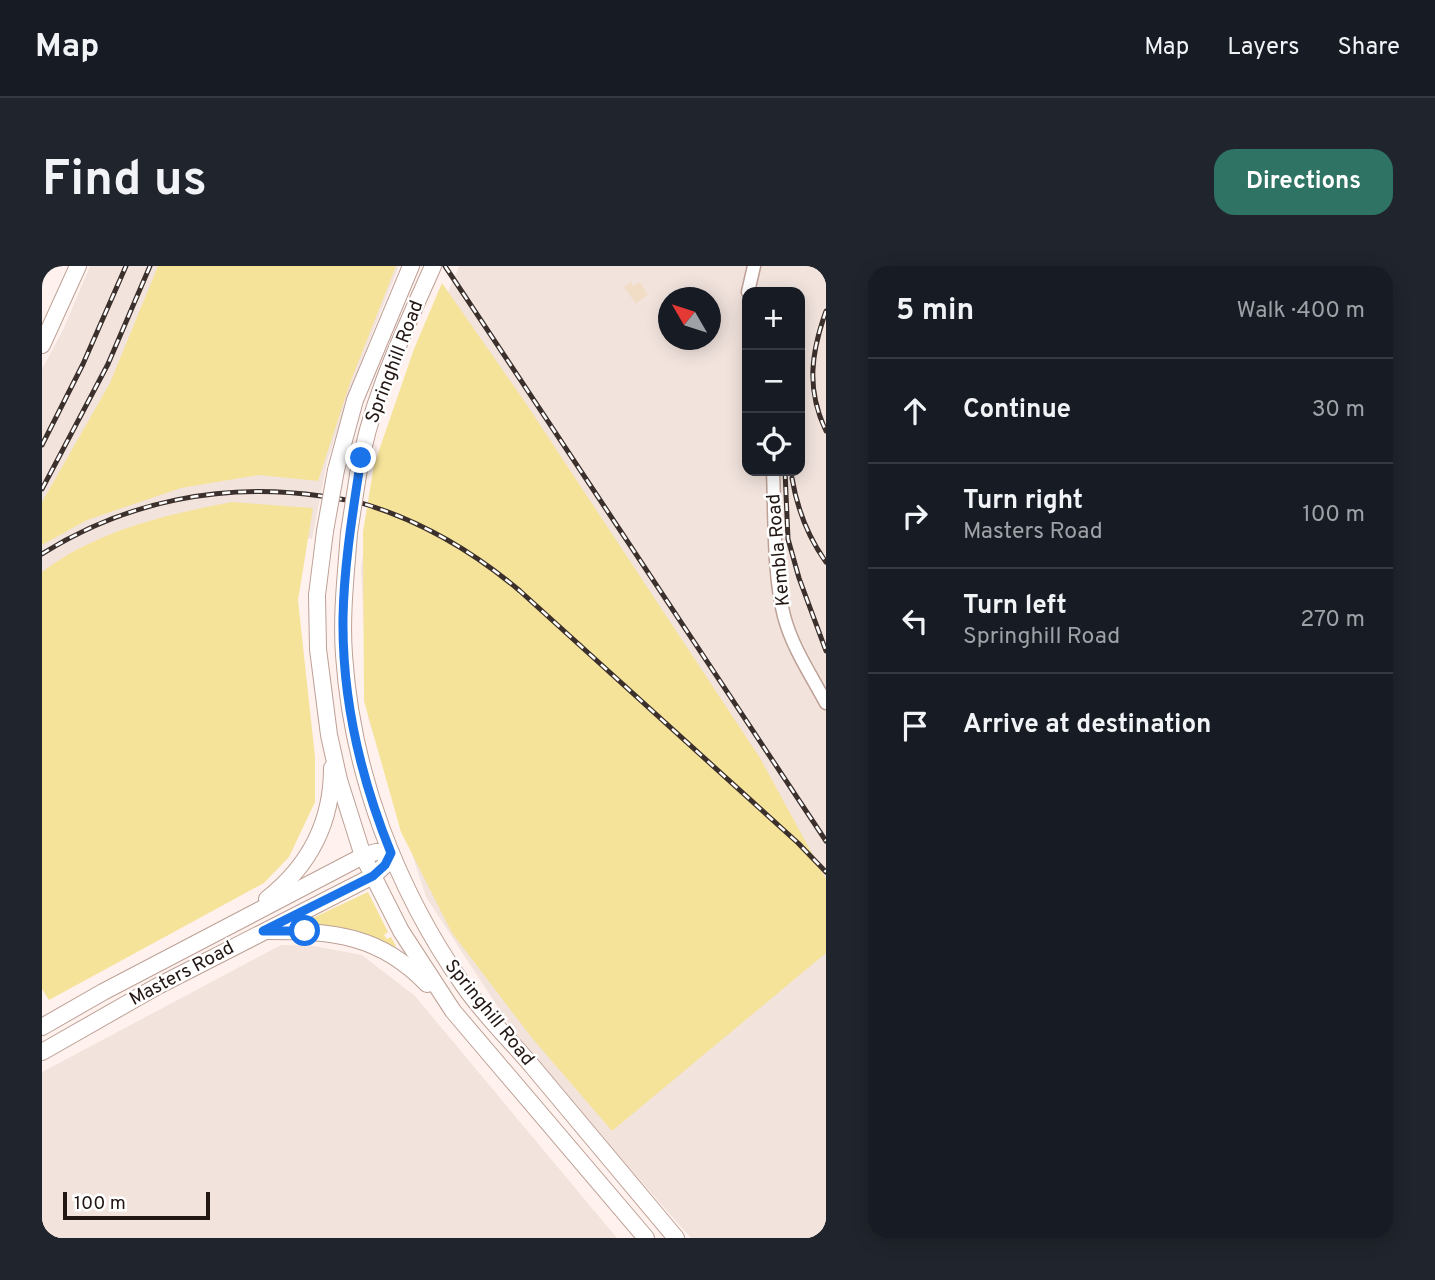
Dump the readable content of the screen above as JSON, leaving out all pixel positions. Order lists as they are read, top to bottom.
{
  "streets": {
    "main road": ["Springhill Road", "Masters Road"],
    "street": ["Kembla Road"]
  },
  "crossings": [
    ["Springhill Road", "Masters Road"]
  ],
  "scale_bar": "100 m",
  "north": "top left",
  "page": {
    "header": "Map",
    "nav": ["Map", "Layers", "Share"],
    "buttons": "Directions",
    "title": "Find us",
    "heading": ["5 min", "Walk · 400 m"],
    "map_buttons": ["+", "−"],
    "list": [
      ["Continue", "30 m"],
      ["Turn right", "Masters Road", "100 m"],
      ["Turn left", "Springhill Road", "270 m"],
      "Arrive at destination"
    ],
    "scale": "100 m"
  }
}
